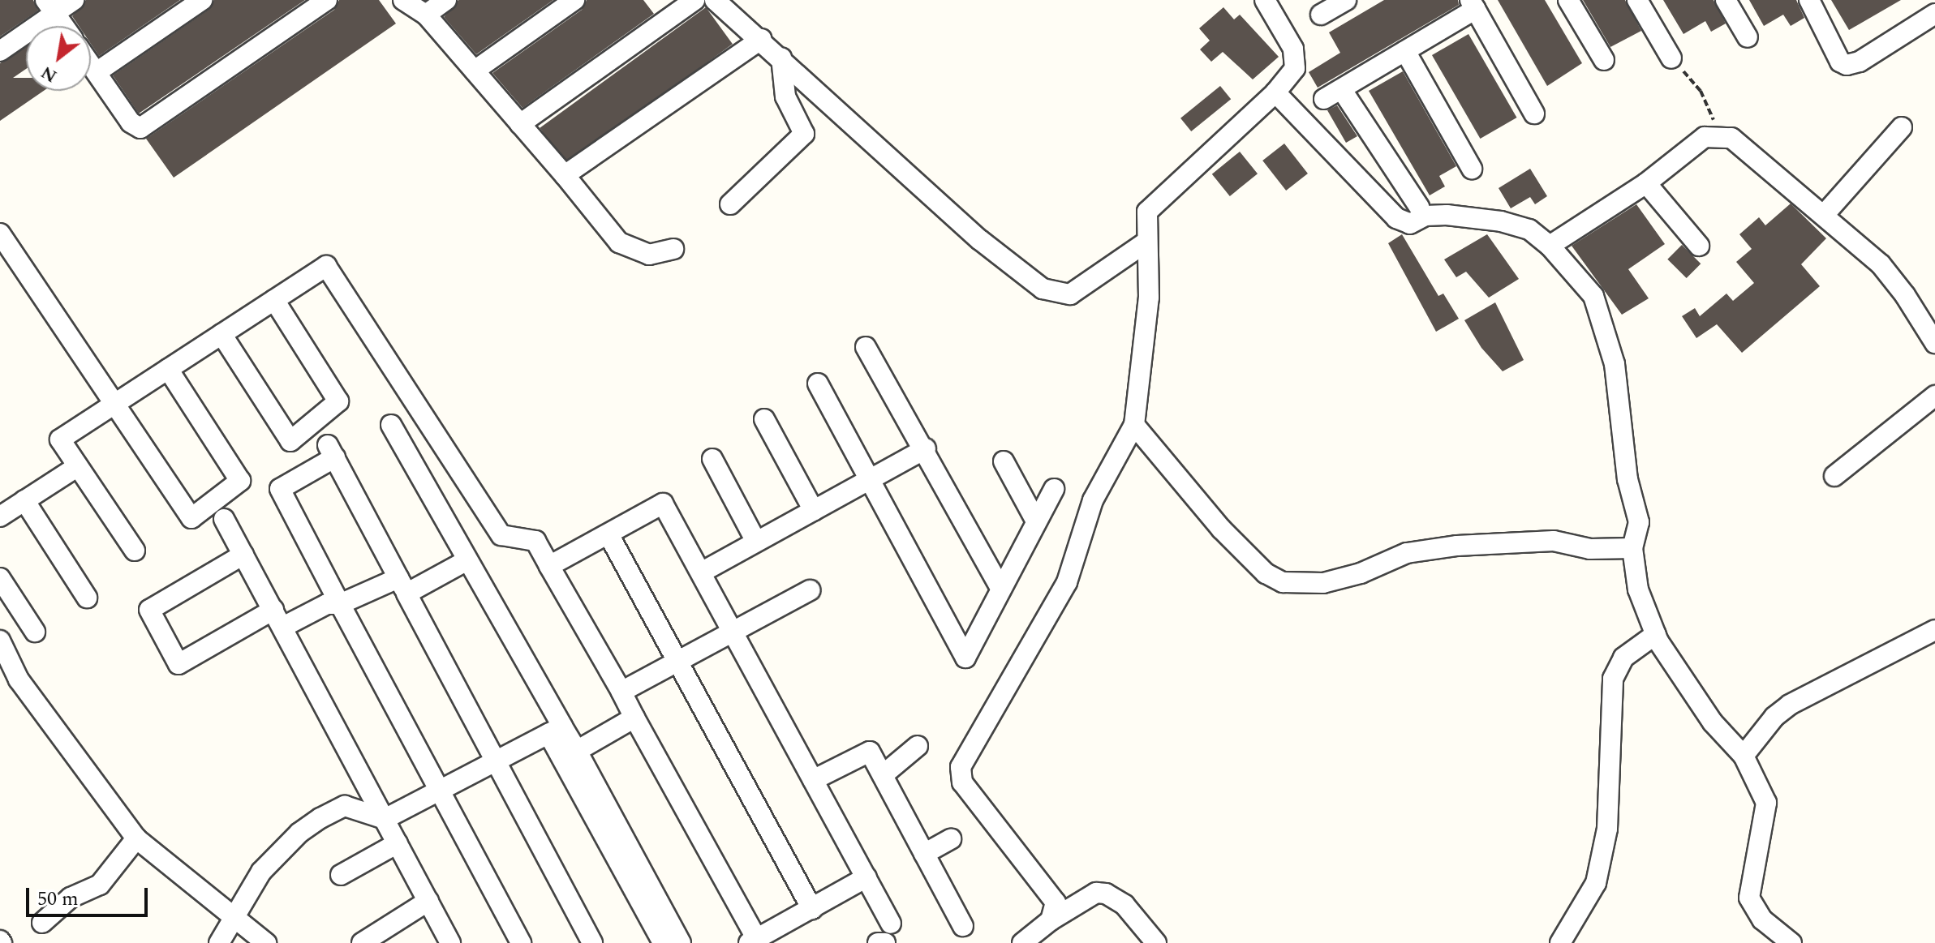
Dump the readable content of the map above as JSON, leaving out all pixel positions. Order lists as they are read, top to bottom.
{
  "scale_bar": "50 m",
  "north": "bottom left"
}
